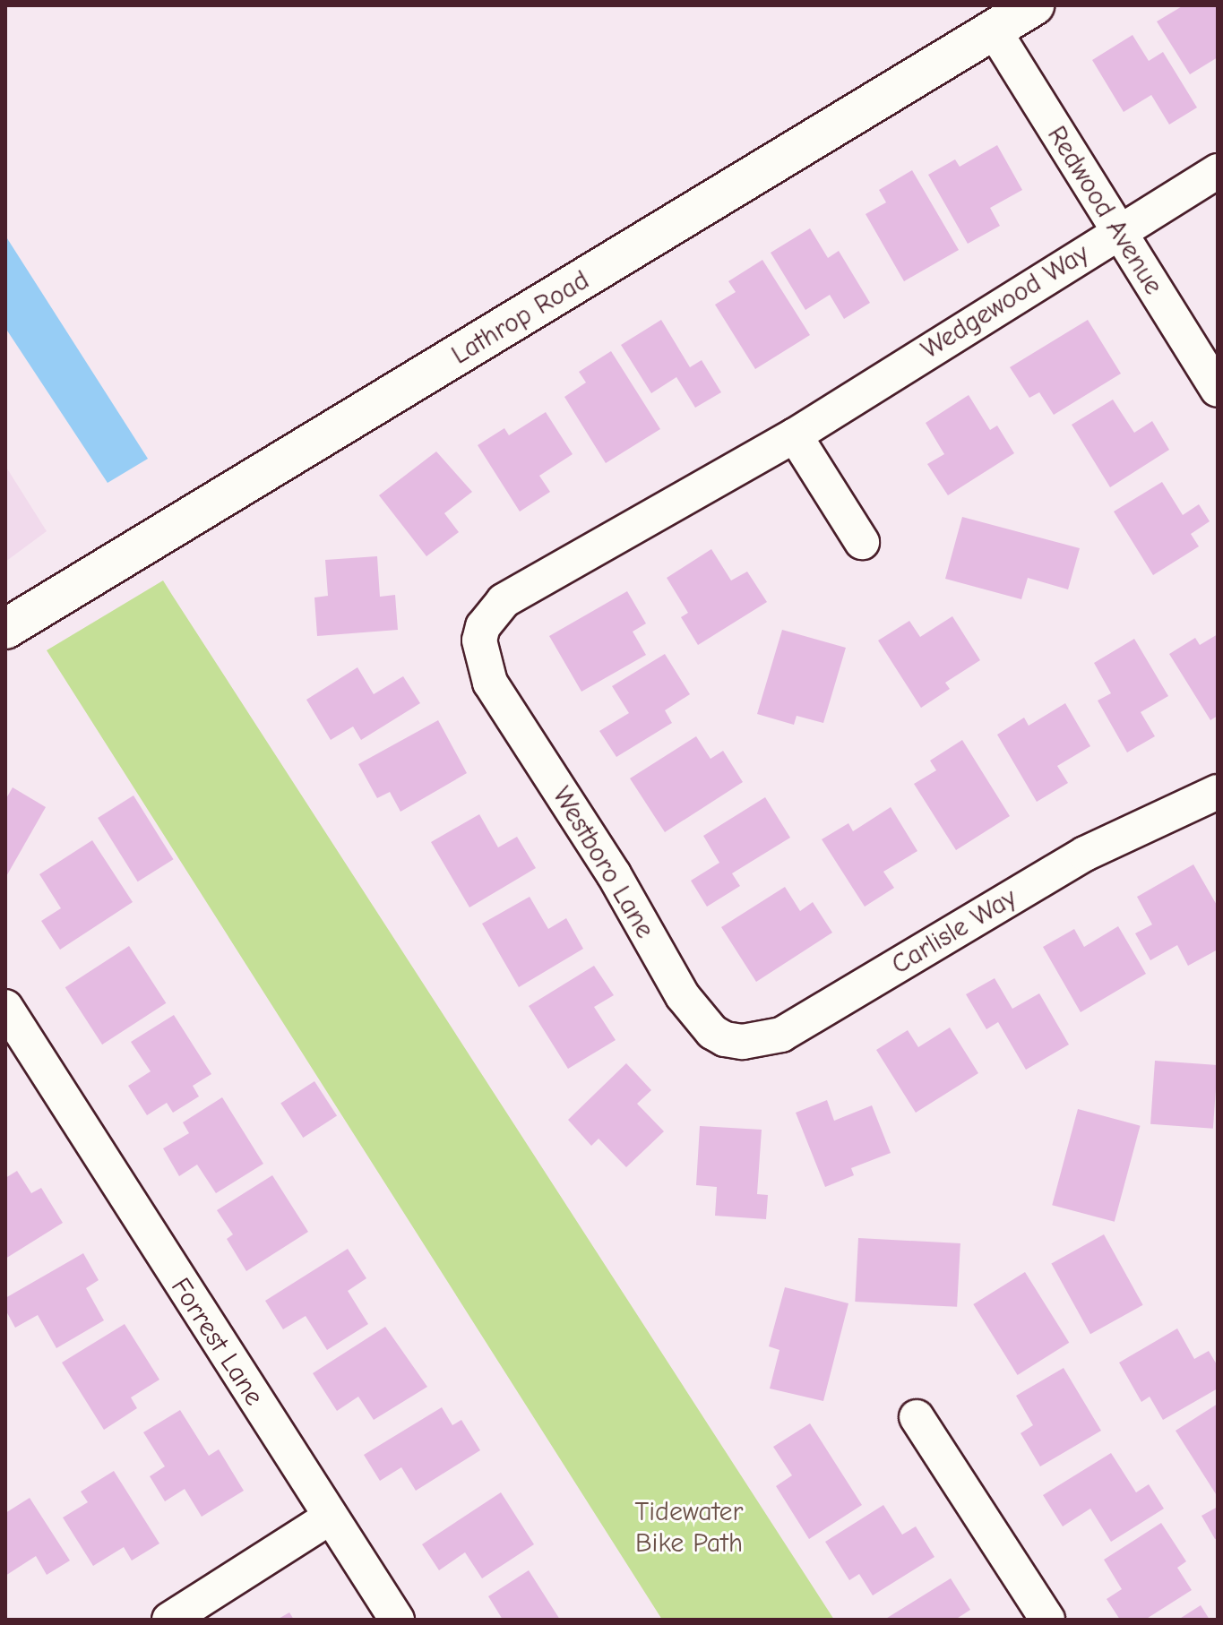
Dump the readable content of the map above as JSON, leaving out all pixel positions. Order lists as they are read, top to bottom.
{
  "streets": {
    "main road": ["Lathrop Road"],
    "street": [
      "Redwood Avenue",
      "Wedgewood Way",
      "Westboro Lane",
      "Carlisle Way",
      "Forrest Lane"
    ]
  },
  "crossings": [
    ["Redwood Avenue", "Wedgewood Way"],
    ["Redwood Avenue", "Lathrop Road"],
    ["Wedgewood Way", "Westboro Lane"],
    ["Westboro Lane", "Carlisle Way"]
  ],
  "parks": ["Tidewater Bike Path"]
}
